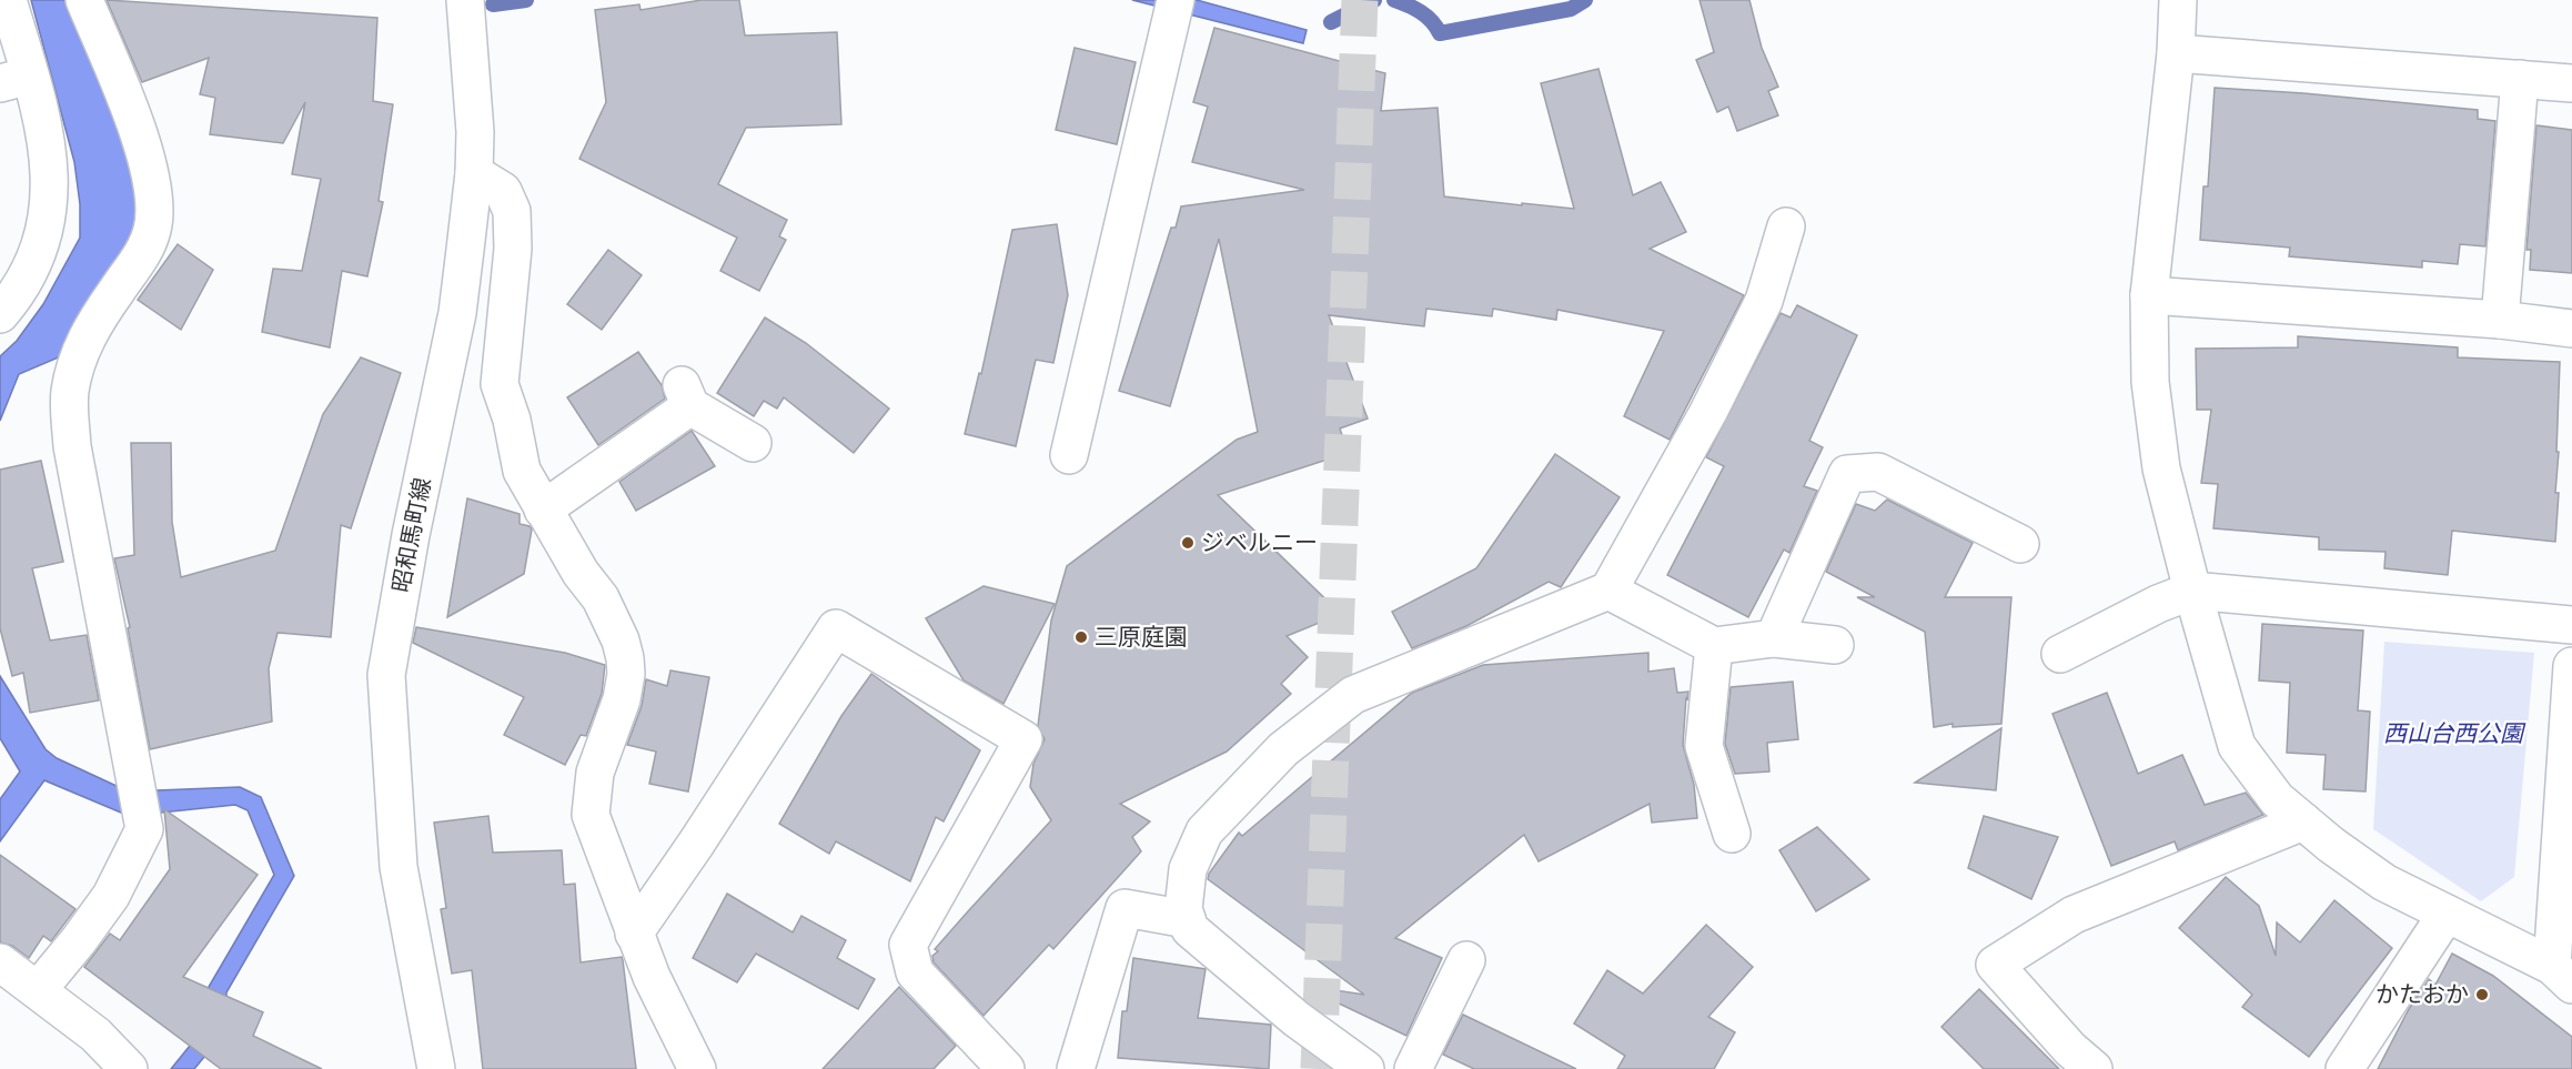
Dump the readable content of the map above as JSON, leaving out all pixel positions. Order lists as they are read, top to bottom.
{
  "streets": {
    "street": ["昭和馬町線"]
  },
  "parks": ["西山台西公園"],
  "places": ["ジベルニー", "三原庭園", "かたおか"]
}
